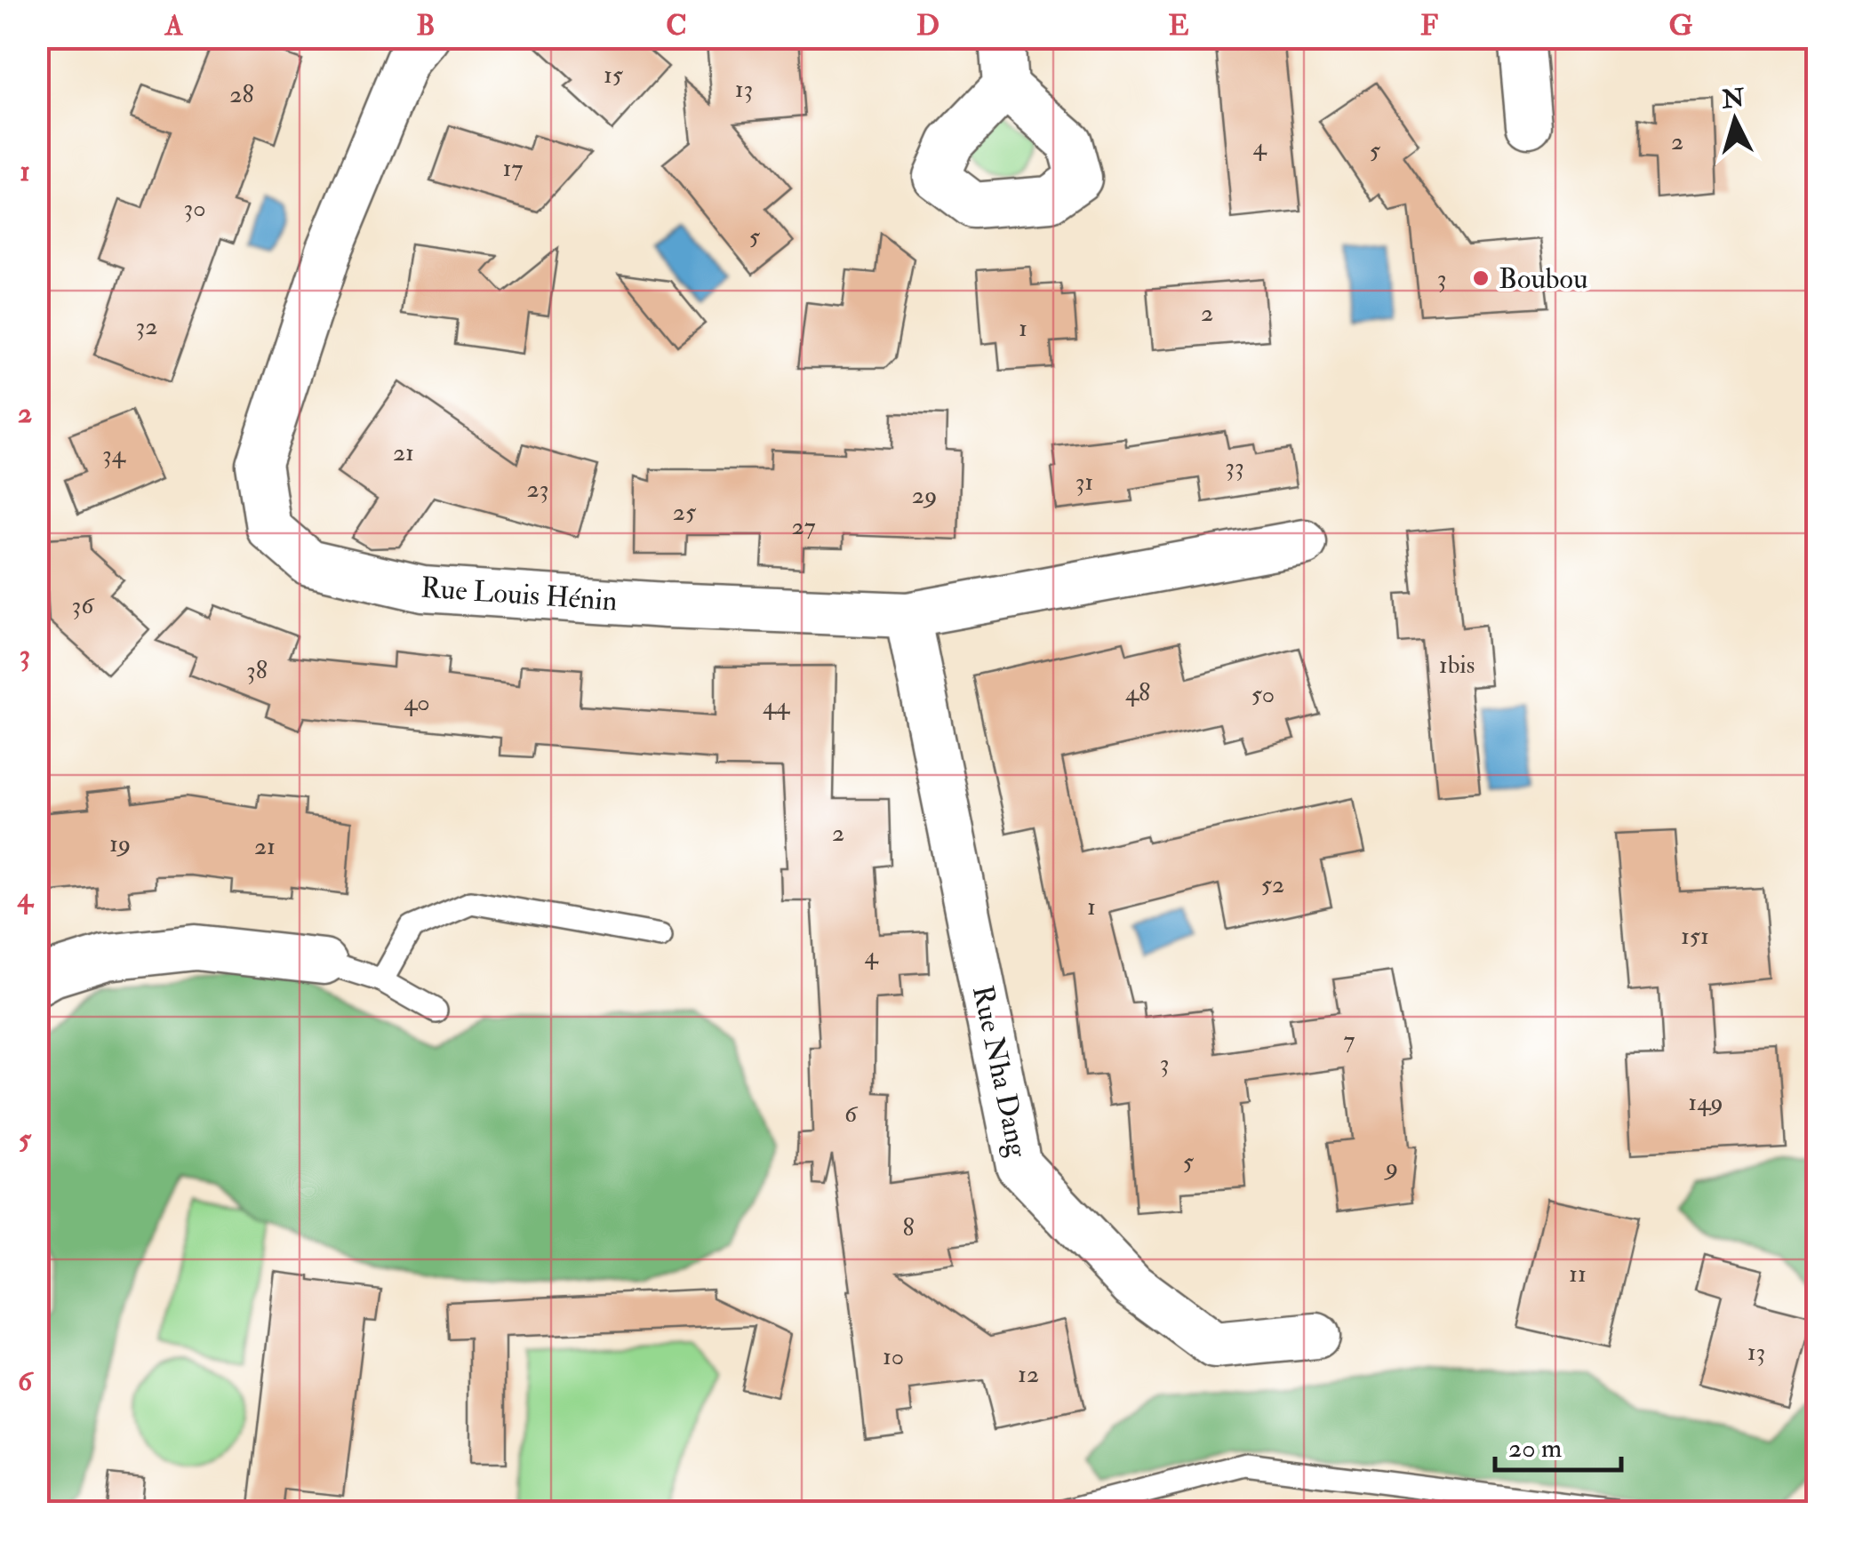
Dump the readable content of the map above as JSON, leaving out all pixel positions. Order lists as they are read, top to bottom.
{
  "streets": {
    "street": ["Rue Louis Hénin", "Rue Nha Dang"]
  },
  "crossings": [
    ["Rue Louis Hénin", "Rue Nha Dang"]
  ],
  "places": ["Boubou"],
  "house_numbers": [
    "15",
    "13",
    "28",
    "2",
    "4",
    "5",
    "17",
    "30",
    "5",
    "3",
    "2",
    "32",
    "1",
    "21",
    "34",
    "33",
    "31",
    "23",
    "29",
    "25",
    "27",
    "36",
    "1bis",
    "38",
    "48",
    "50",
    "40",
    "44",
    "2",
    "19",
    "21",
    "52",
    "1",
    "151",
    "4",
    "7",
    "3",
    "149",
    "6",
    "5",
    "9",
    "8",
    "11",
    "13",
    "10",
    "12"
  ],
  "scale_bar": "20 m",
  "north": "top",
  "grid": {
    "columns": [
      "A",
      "B",
      "C",
      "D",
      "E",
      "F",
      "G"
    ],
    "rows": [
      "1",
      "2",
      "3",
      "4",
      "5",
      "6"
    ]
  }
}
